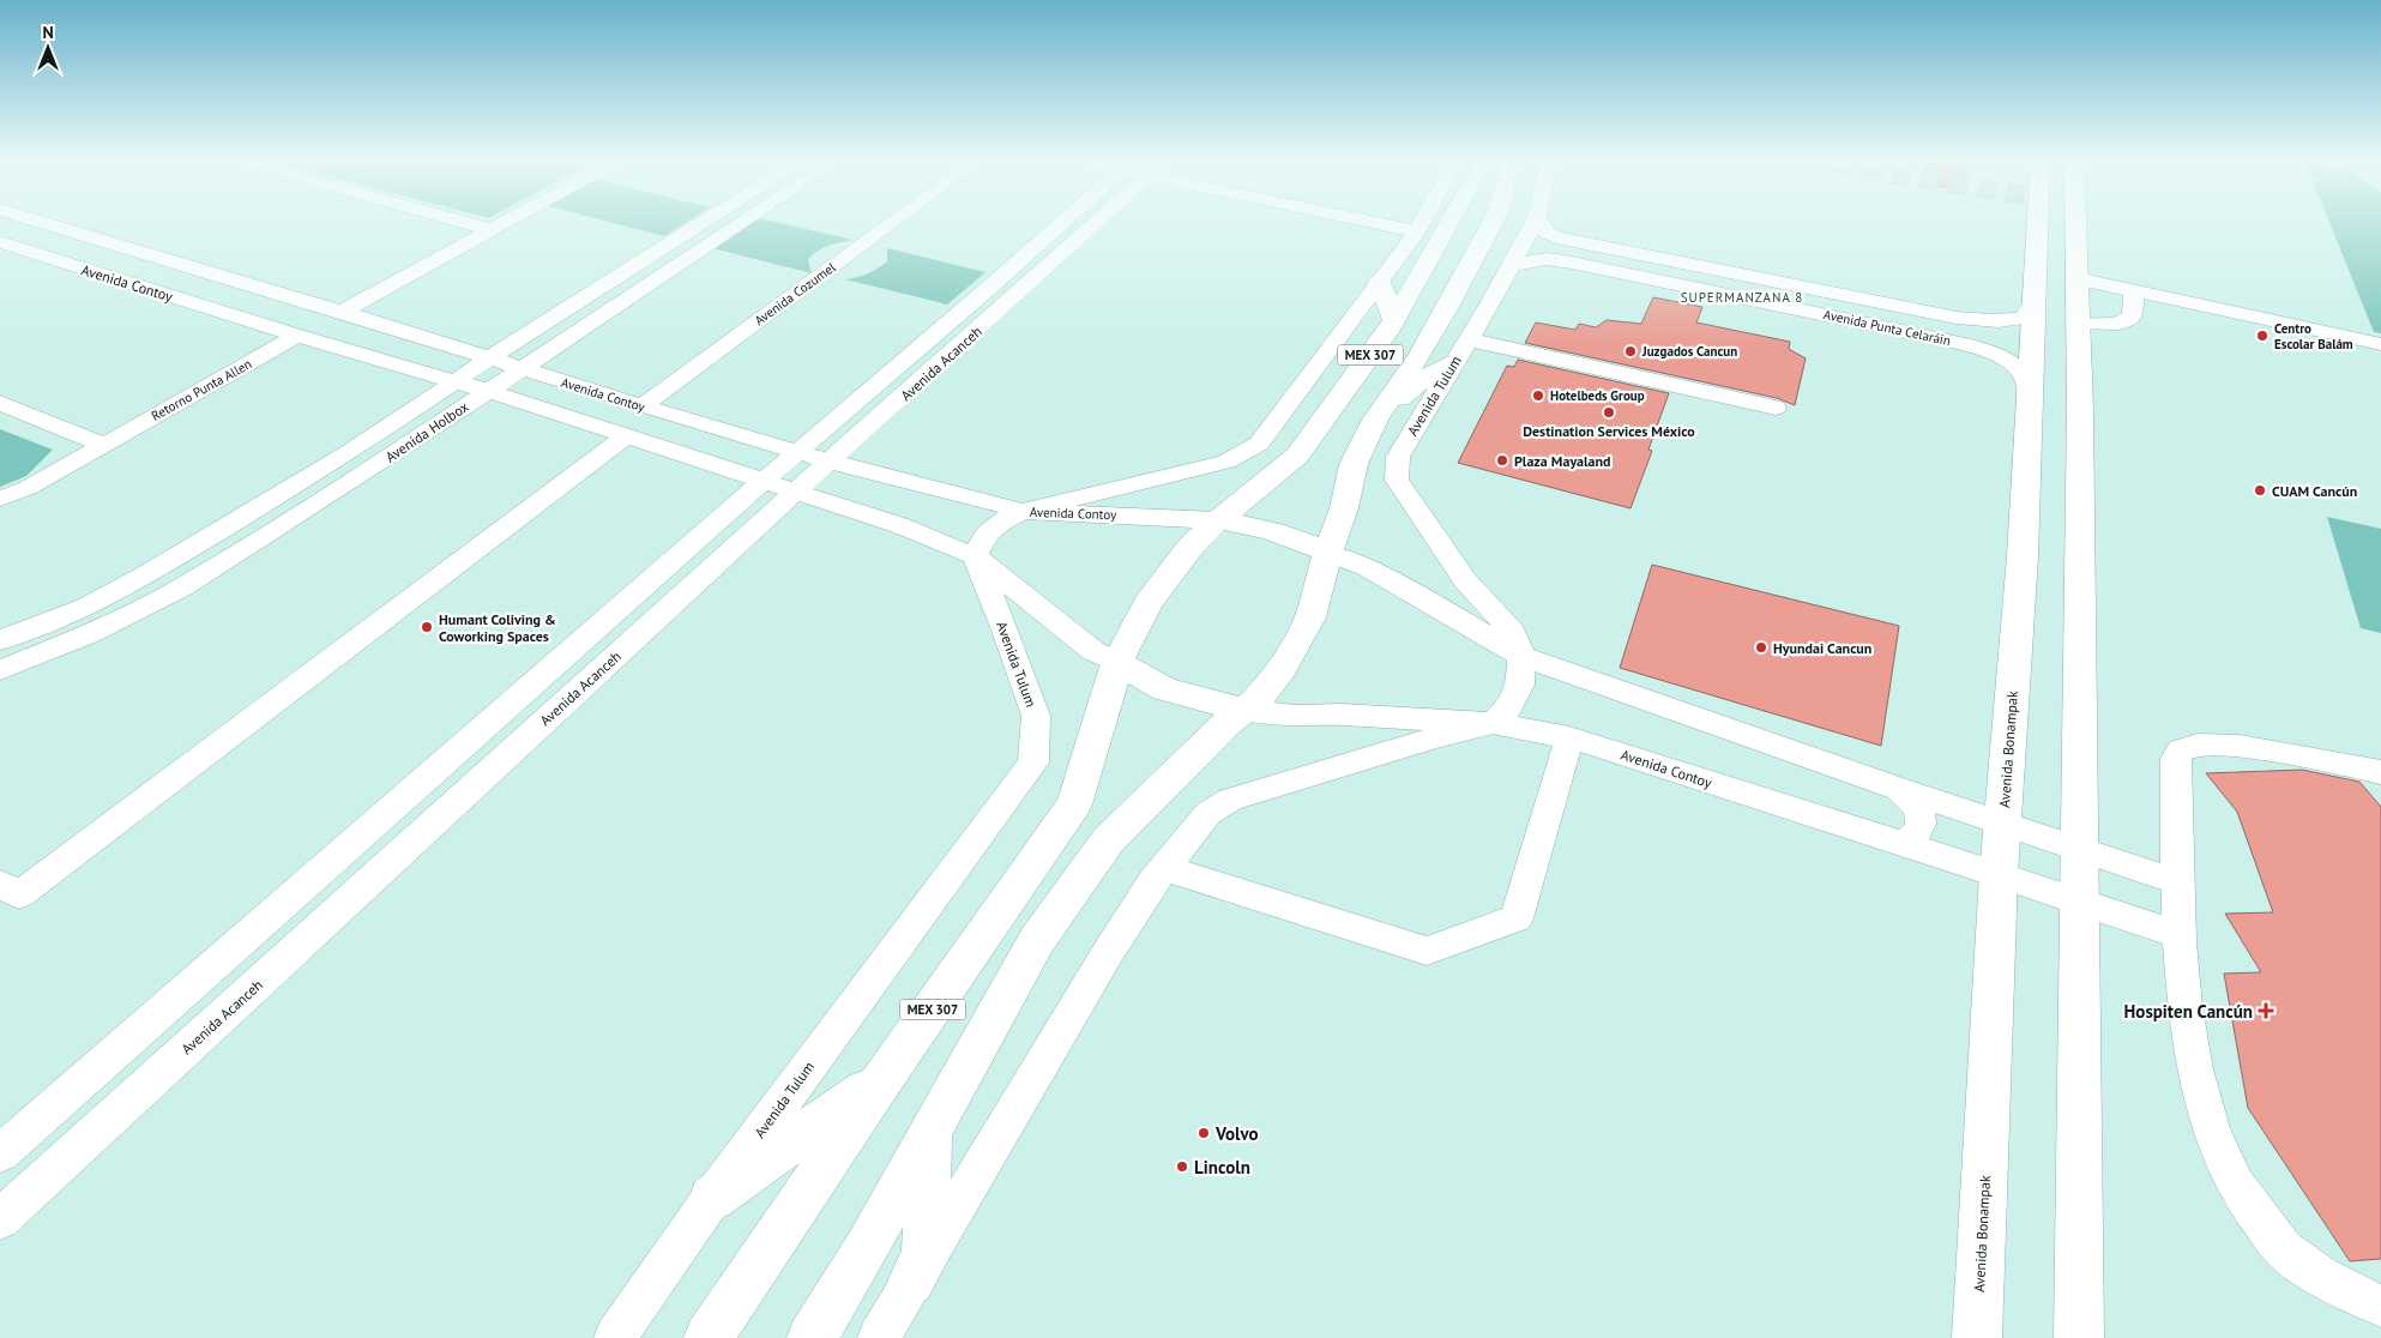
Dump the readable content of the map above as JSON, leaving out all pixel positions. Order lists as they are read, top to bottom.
{
  "streets": {
    "main road": ["MEX 307", "Avenida Bonampak"],
    "street": [
      "Avenida Contoy",
      "Avenida Cozumel",
      "Avenida Punta Celaráin",
      "Avenida Acanceh",
      "Retorno Punta Allen",
      "Avenida Tulum",
      "Avenida Holbox"
    ]
  },
  "crossings": [
    ["Avenida Contoy", "Avenida Cozumel"],
    ["Avenida Contoy", "MEX 307"],
    ["Avenida Contoy", "Avenida Acanceh"],
    ["Avenida Contoy", "Retorno Punta Allen"],
    ["Avenida Contoy", "Avenida Tulum"],
    ["Avenida Contoy", "Avenida Holbox"],
    ["Avenida Contoy", "Avenida Bonampak"],
    ["Avenida Punta Celaráin", "Avenida Tulum"],
    ["Avenida Punta Celaráin", "Avenida Bonampak"]
  ],
  "districts": ["SUPERMANZANA 8"],
  "places": {
    "other": [
      "Centro Escolar Balám",
      "Juzgados Cancun",
      "Hotelbeds Group",
      "Destination Services México",
      "Plaza Mayaland",
      "CUAM Cancún",
      "Humant Coliving & Coworking Spaces",
      "Hyundai Cancun",
      "Volvo",
      "Lincoln"
    ],
    "health": ["Hospiten Cancún"]
  },
  "north": "top"
}
